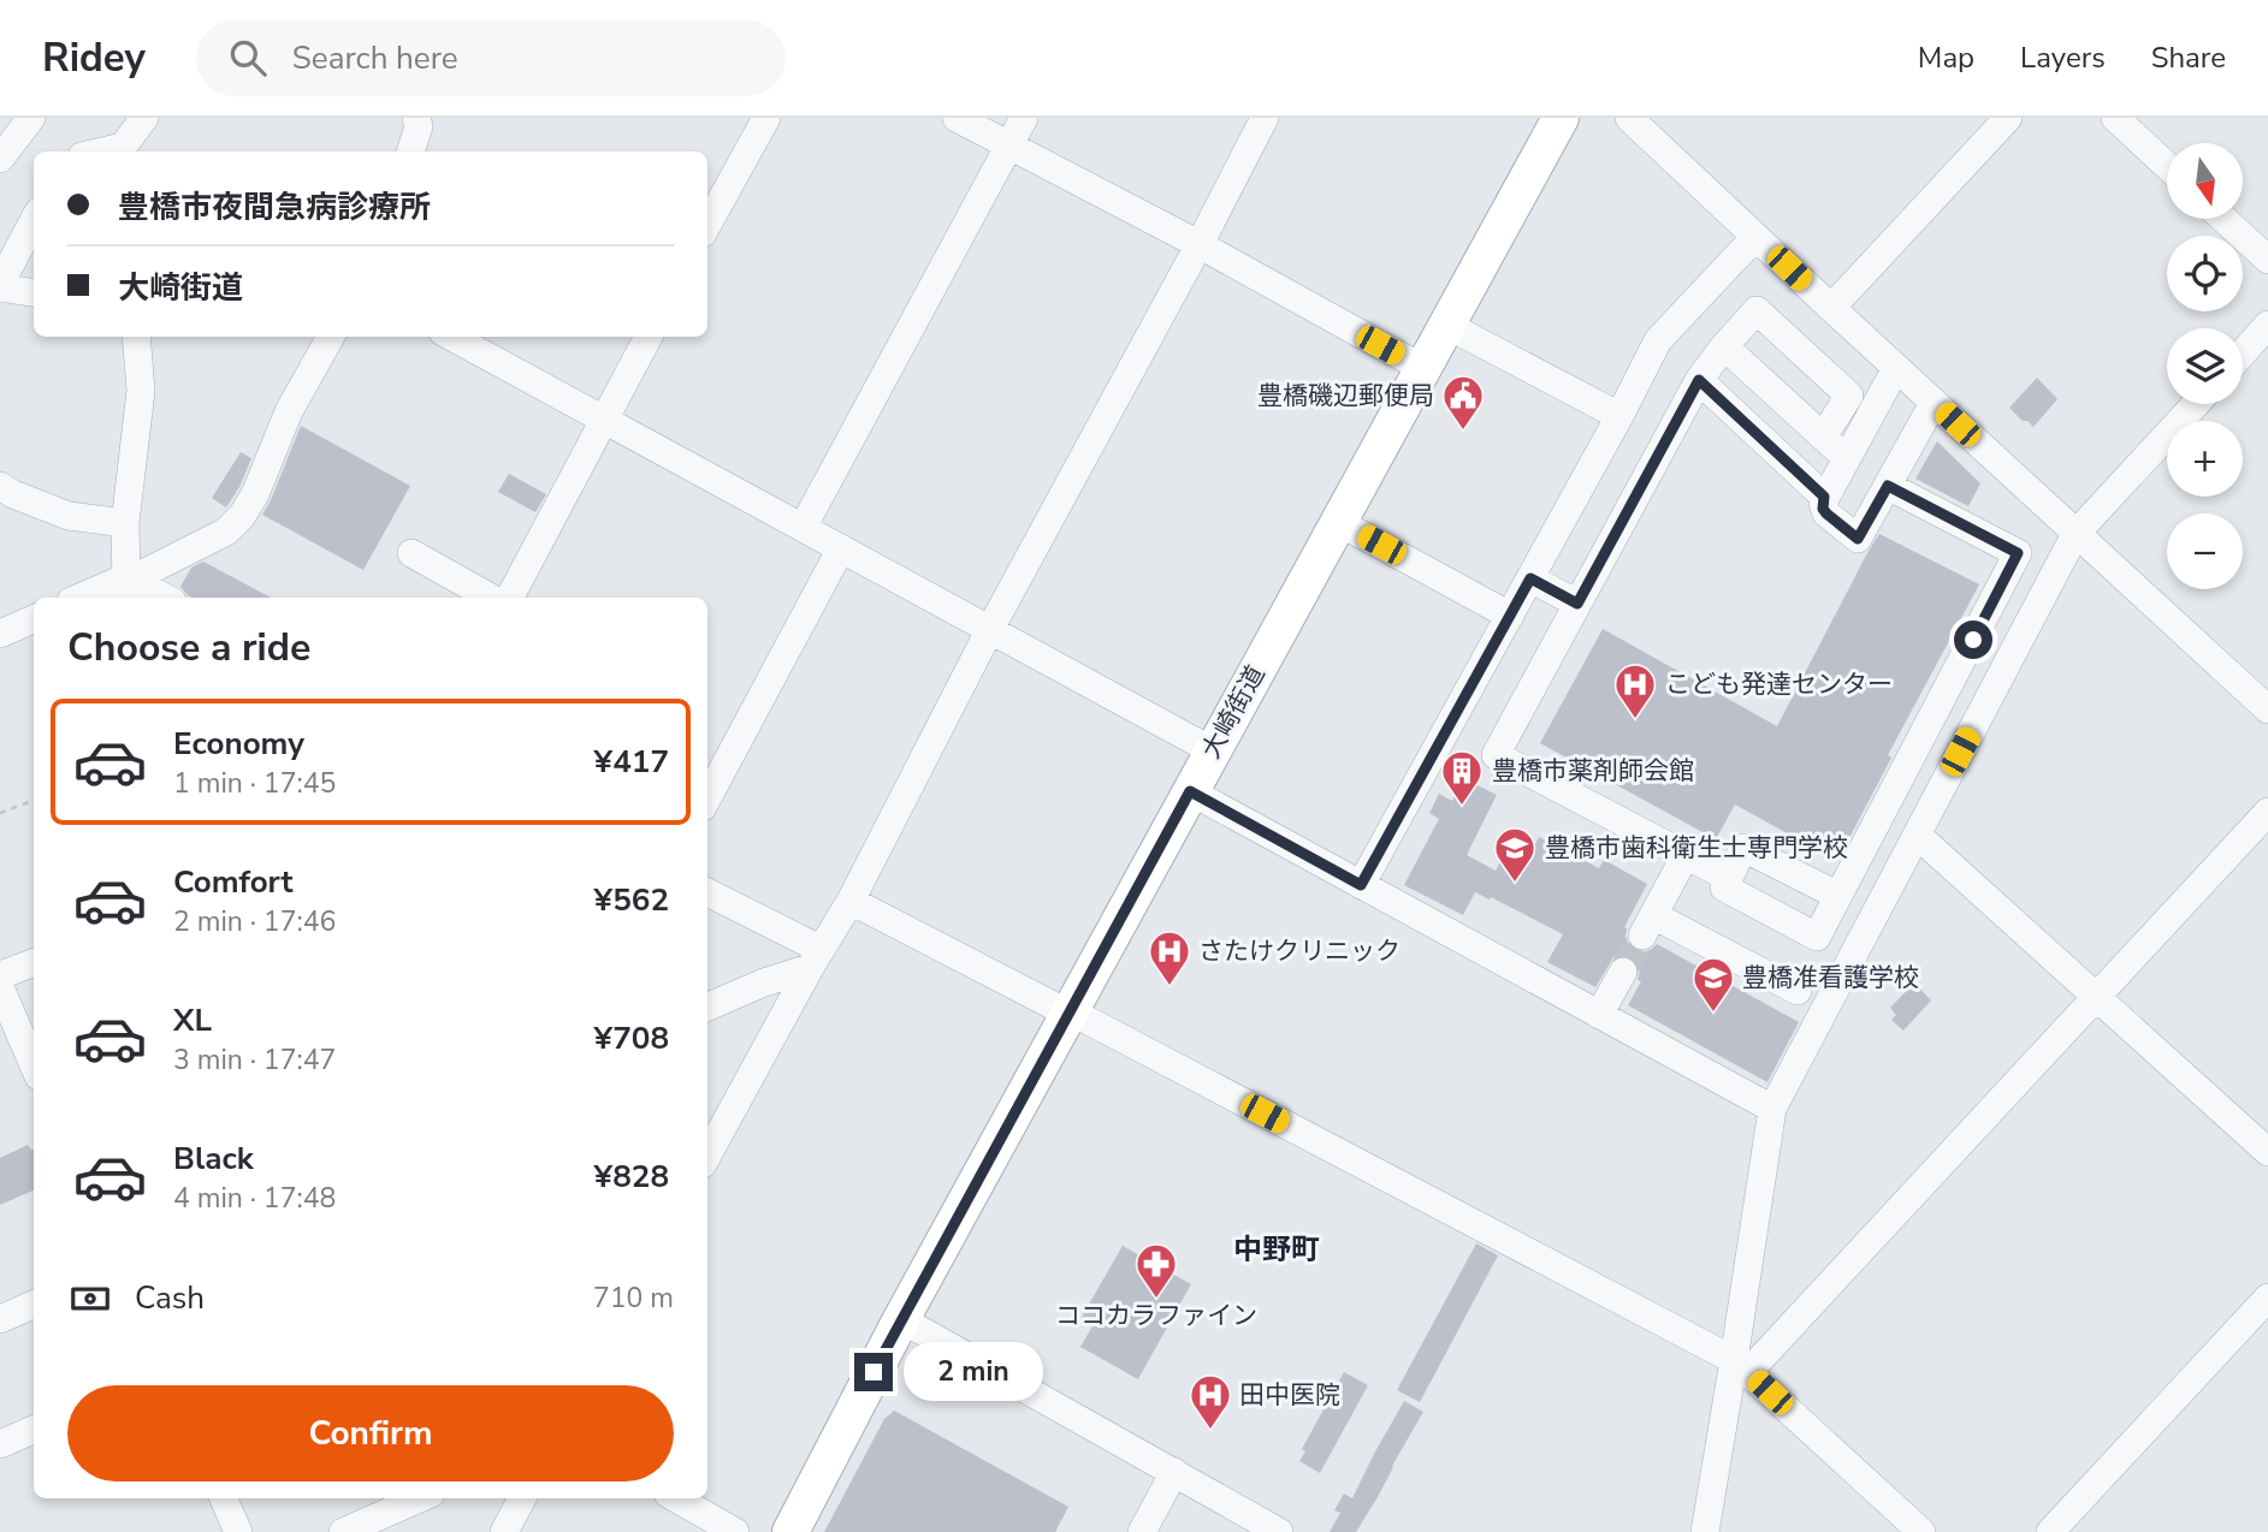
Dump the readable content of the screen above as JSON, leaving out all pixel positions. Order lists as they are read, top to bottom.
{
  "streets": {
    "main road": ["大崎街道"]
  },
  "districts": ["中野町"],
  "places": {
    "public building": ["豊橋磯辺郵便局"],
    "hospital": ["こども発達センター", "さたけクリニック", "田中医院"],
    "building": ["豊橋市薬剤師会館"],
    "school or university": ["豊橋市歯科衛生士専門学校", "豊橋准看護学校"],
    "pharmacy": ["ココカラファイン"]
  },
  "north": "bottom",
  "page": {
    "header": "Ridey",
    "search": "Search here",
    "nav": ["Map", "Layers", "Share"],
    "map_buttons": ["+", "−"],
    "banner": ["豊橋市夜間急病診療所", "大崎街道"],
    "heading": "Choose a ride",
    "list": [
      {
        "name": "Economy",
        "note": "1 min · 17:45",
        "value": "¥417"
      },
      {
        "name": "Comfort",
        "note": "2 min · 17:46",
        "value": "¥562"
      },
      {
        "name": "XL",
        "note": "3 min · 17:47",
        "value": "¥708"
      },
      {
        "name": "Black",
        "note": "4 min · 17:48",
        "value": "¥828"
      }
    ],
    "pay": ["Cash", "710 m"],
    "bubble": "2 min",
    "buttons": "Confirm"
  }
}
